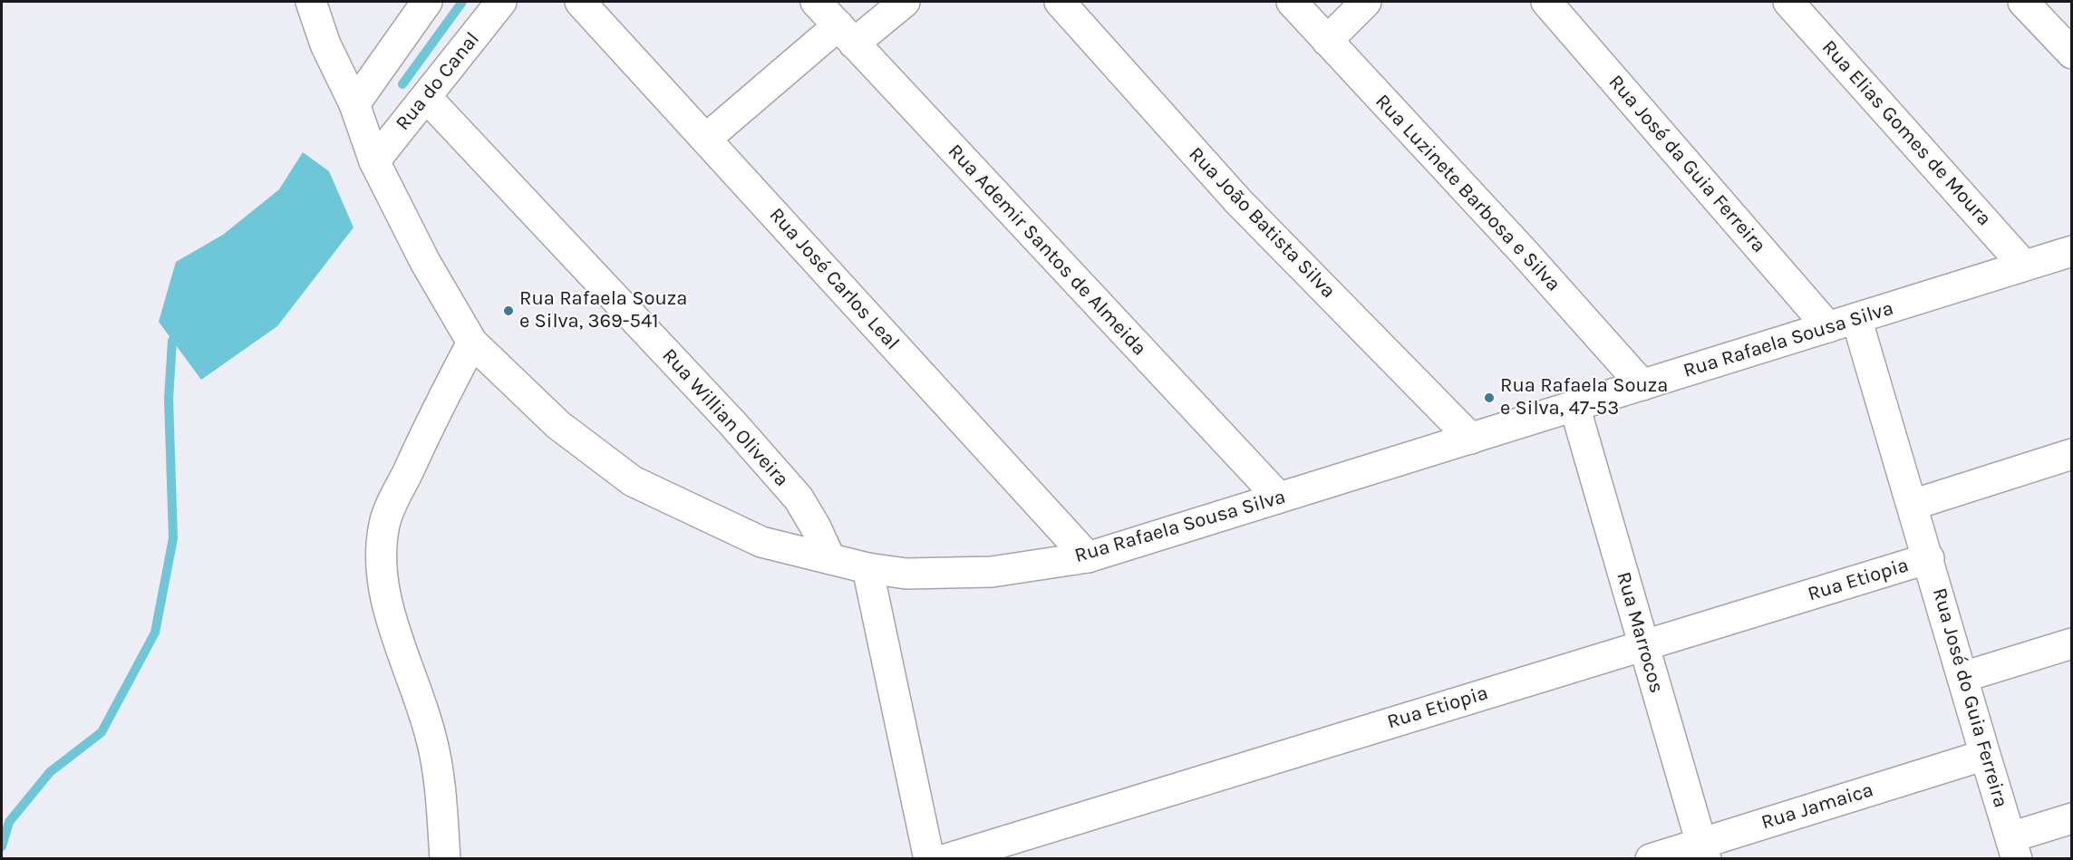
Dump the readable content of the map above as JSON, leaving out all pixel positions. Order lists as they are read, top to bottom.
{
  "streets": {
    "street": [
      "Rua do Canal",
      "Rua Elias Gomes de Moura",
      "Rua José da Guia Ferreira",
      "Rua Luzinete Barbosa e Silva",
      "Rua João Batista Silva",
      "Rua Ademir Santos de Almeida",
      "Rua José Carlos Leal",
      "Rua Rafaela Sousa Silva",
      "Rua Willian Oliveira",
      "Rua Etiopia",
      "Rua Marrocos",
      "Rua José do Guia Ferreira",
      "Rua Jamaica"
    ]
  },
  "crossings": [
    ["Rua do Canal", "Rua Rafaela Sousa Silva"],
    ["Rua do Canal", "Rua Willian Oliveira"],
    ["Rua Elias Gomes de Moura", "Rua Rafaela Sousa Silva"],
    ["Rua José da Guia Ferreira", "Rua Rafaela Sousa Silva"],
    ["Rua Luzinete Barbosa e Silva", "Rua Rafaela Sousa Silva"],
    ["Rua João Batista Silva", "Rua Rafaela Sousa Silva"],
    ["Rua Ademir Santos de Almeida", "Rua Rafaela Sousa Silva"],
    ["Rua José Carlos Leal", "Rua Rafaela Sousa Silva"],
    ["Rua Rafaela Sousa Silva", "Rua Willian Oliveira"],
    ["Rua Rafaela Sousa Silva", "Rua Marrocos"],
    ["Rua Rafaela Sousa Silva", "Rua José do Guia Ferreira"],
    ["Rua Etiopia", "Rua Marrocos"],
    ["Rua Etiopia", "Rua José do Guia Ferreira"],
    ["Rua Marrocos", "Rua Jamaica"],
    ["Rua José do Guia Ferreira", "Rua Jamaica"]
  ],
  "places": ["Rua Rafaela Souza e Silva, 369-541", "Rua Rafaela Souza e Silva, 47-53"]
}
